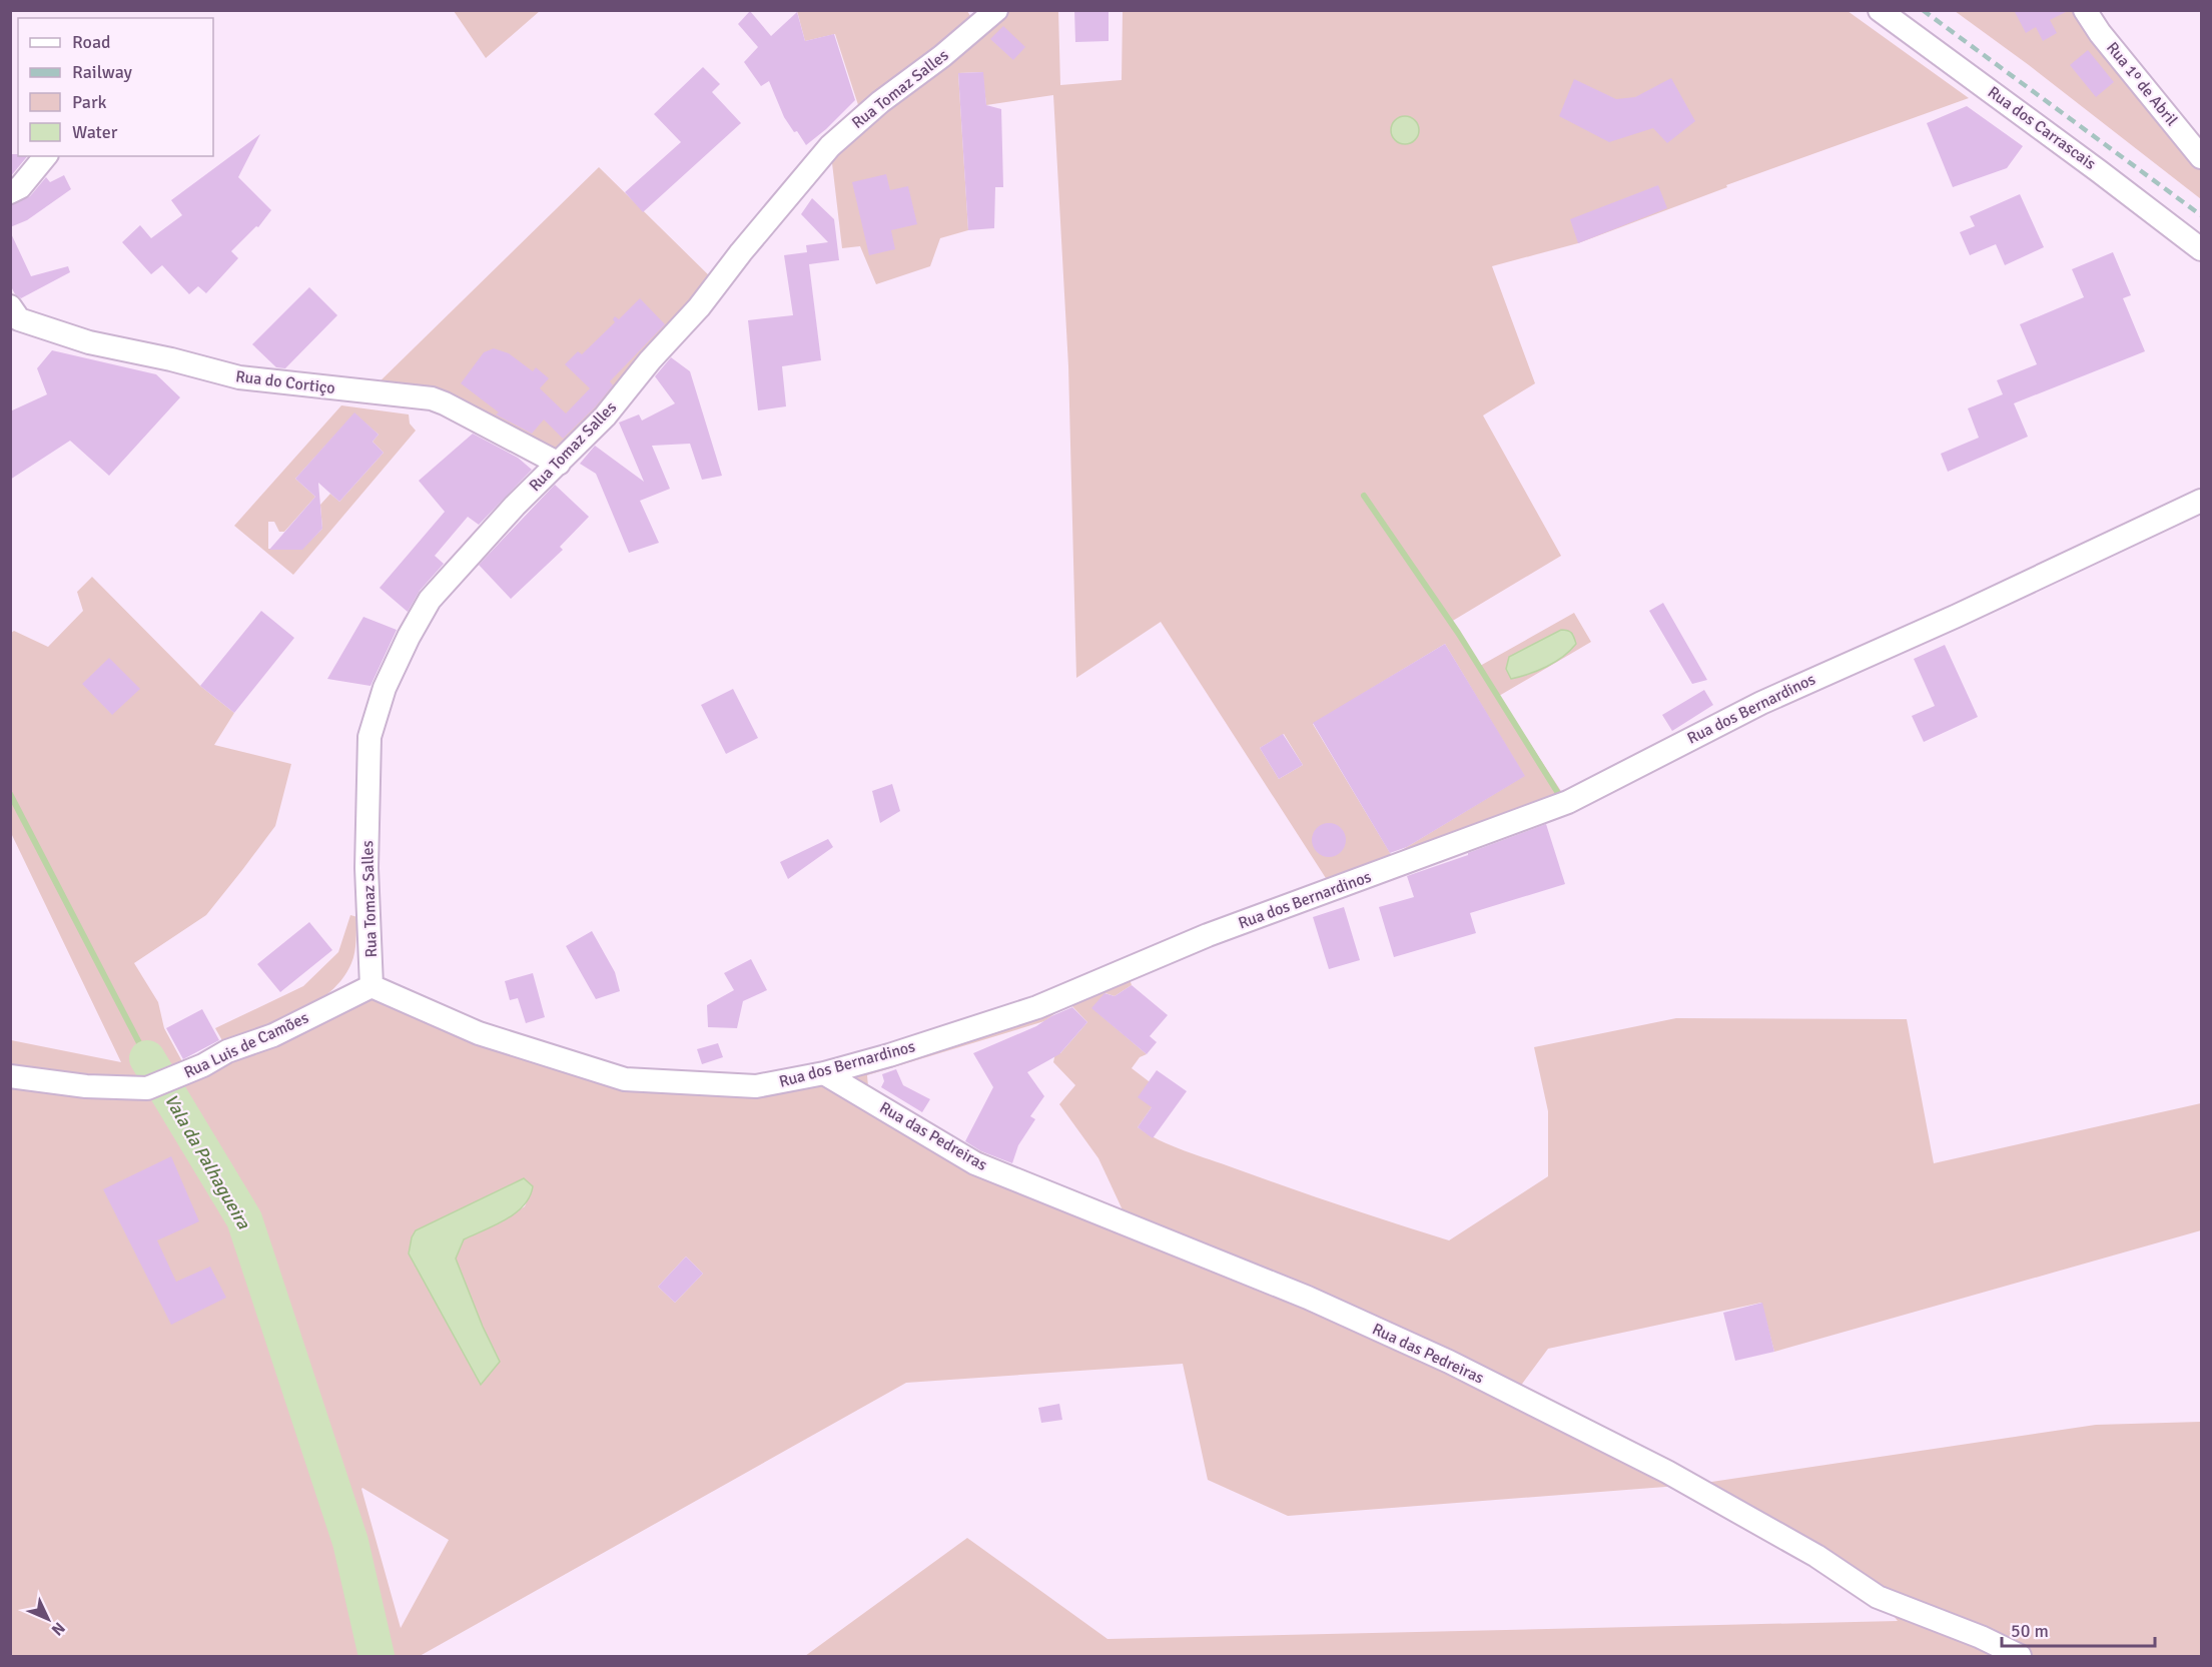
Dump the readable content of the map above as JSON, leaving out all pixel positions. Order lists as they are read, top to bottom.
{
  "streets": {
    "street": [
      "Rua 1º de Abril",
      "Rua Tomaz Salles",
      "Rua dos Carrascais",
      "Rua do Cortiço",
      "Rua dos Bernardinos",
      "Rua Luis de Camões",
      "Rua das Pedreiras"
    ]
  },
  "crossings": [
    ["Rua Tomaz Salles", "Rua do Cortiço"],
    ["Rua Tomaz Salles", "Rua dos Bernardinos"],
    ["Rua Tomaz Salles", "Rua Luis de Camões"],
    ["Rua dos Bernardinos", "Rua Luis de Camões"],
    ["Rua dos Bernardinos", "Rua das Pedreiras"]
  ],
  "water": ["Vala da Palhagueira"],
  "legend": [
    "Road",
    "Railway",
    "Park",
    "Water"
  ],
  "scale_bar": "50 m",
  "north": "bottom right"
}
